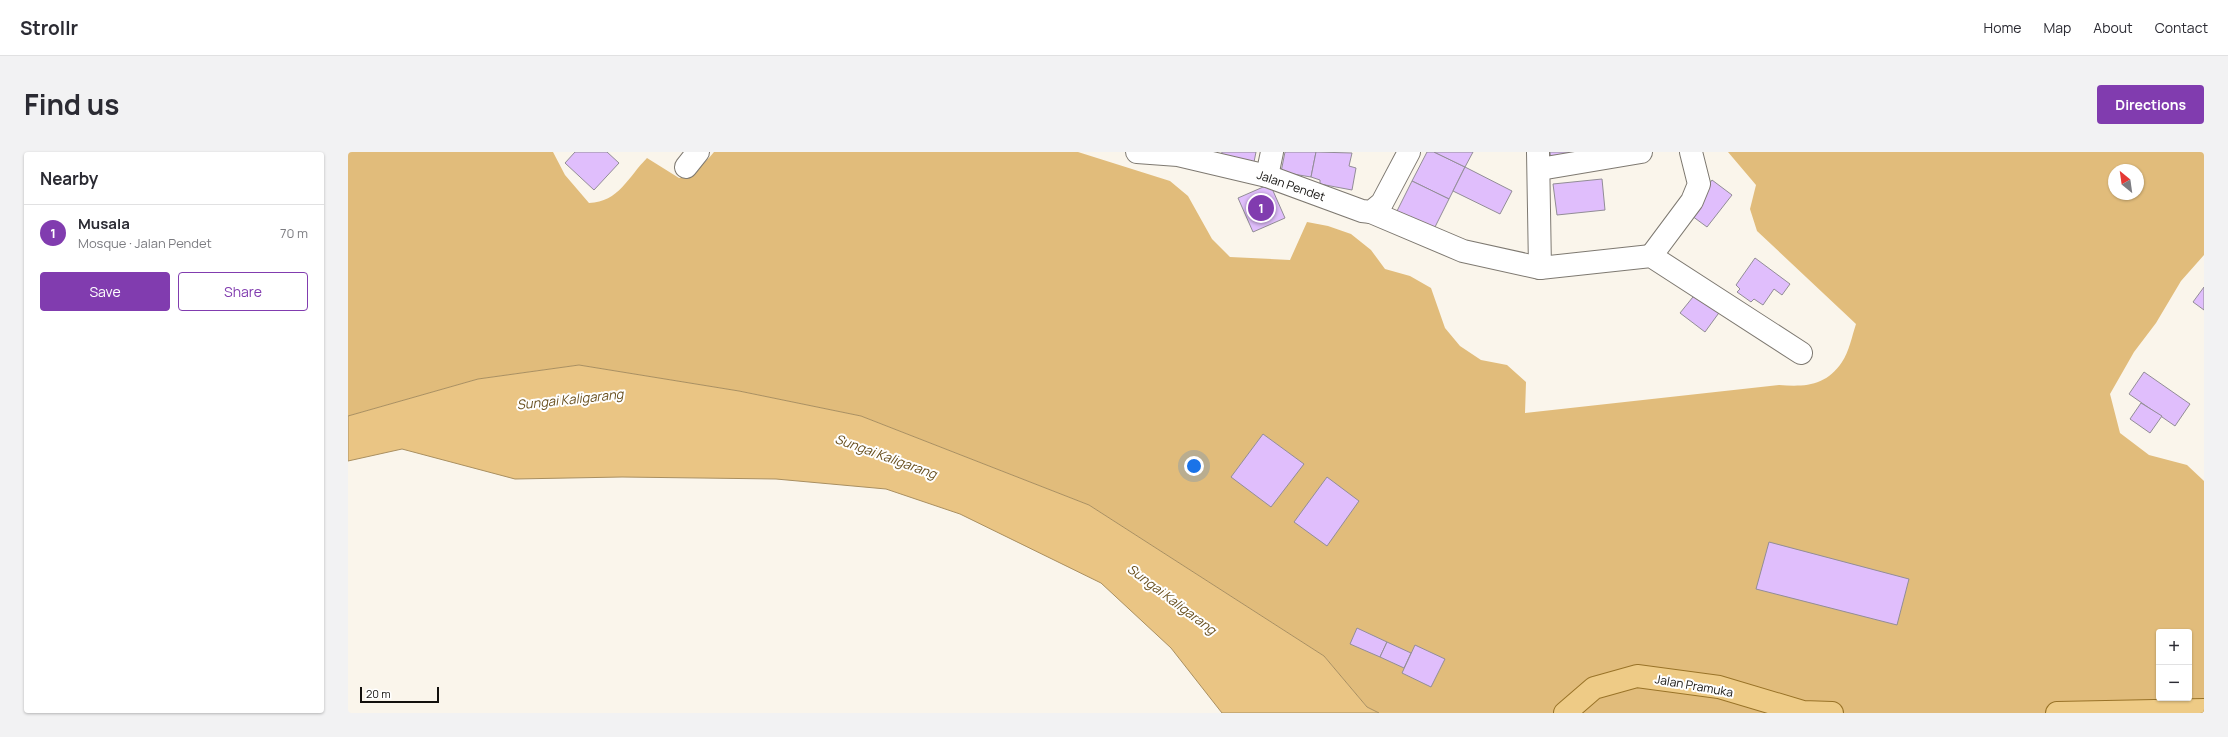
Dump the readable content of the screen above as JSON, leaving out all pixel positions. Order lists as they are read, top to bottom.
{
  "streets": {
    "main road": ["Jalan Pramuka"],
    "street": ["Jalan Pendet"]
  },
  "water": ["Sungai Kaligarang"],
  "scale_bar": "20 m",
  "north": "top left",
  "page": {
    "header": "Strollr",
    "nav": [
      "Home",
      "Map",
      "About",
      "Contact"
    ],
    "title": "Find us",
    "buttons": [
      "Directions",
      ["Save", "Share"]
    ],
    "heading": "Nearby",
    "pins": "1",
    "list": [
      {
        "mark": "1",
        "name": "Musala",
        "note": "Mosque · Jalan Pendet",
        "value": "70 m"
      }
    ],
    "map_buttons": ["+", "−"],
    "scale": "20 m"
  }
}
